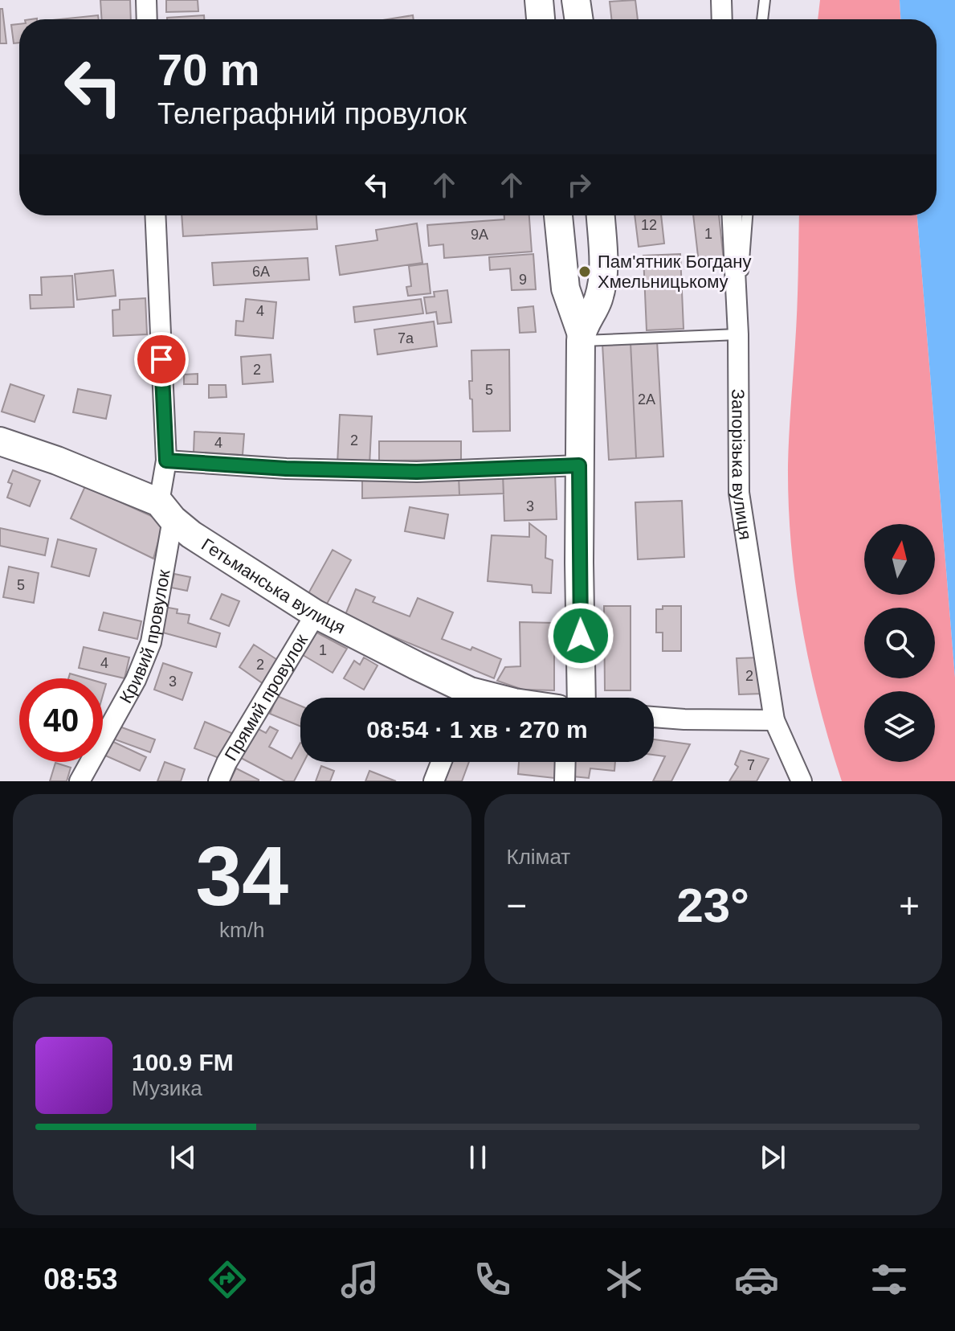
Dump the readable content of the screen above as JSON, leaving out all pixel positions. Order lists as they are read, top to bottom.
{
  "streets": {
    "street": [
      "Запорізька вулиця",
      "Гетьманська вулиця",
      "Кривий провулок",
      "Прямий провулок"
    ]
  },
  "crossings": [
    ["Гетьманська вулиця", "Кривий провулок"],
    ["Гетьманська вулиця", "Прямий провулок"]
  ],
  "places": ["Пам'ятник Богдану Хмельницькому"],
  "house_numbers": [
    "12",
    "1",
    "9А",
    "6А",
    "9",
    "4",
    "7а",
    "2",
    "5",
    "2А",
    "2",
    "4",
    "3",
    "5",
    "1",
    "4",
    "2",
    "2",
    "3",
    "7"
  ],
  "north": "top",
  "page": {
    "turn": ["70 m", "Телеграфний провулок"],
    "limit": "40",
    "trip": "08:54 · 1 хв · 270 m",
    "tile": [
      ["34", "km/h"],
      "Клімат"
    ],
    "heat": ["−", "23°", "+"],
    "song": ["100.9 FM", "Музика"],
    "tabs": "08:53"
  }
}
